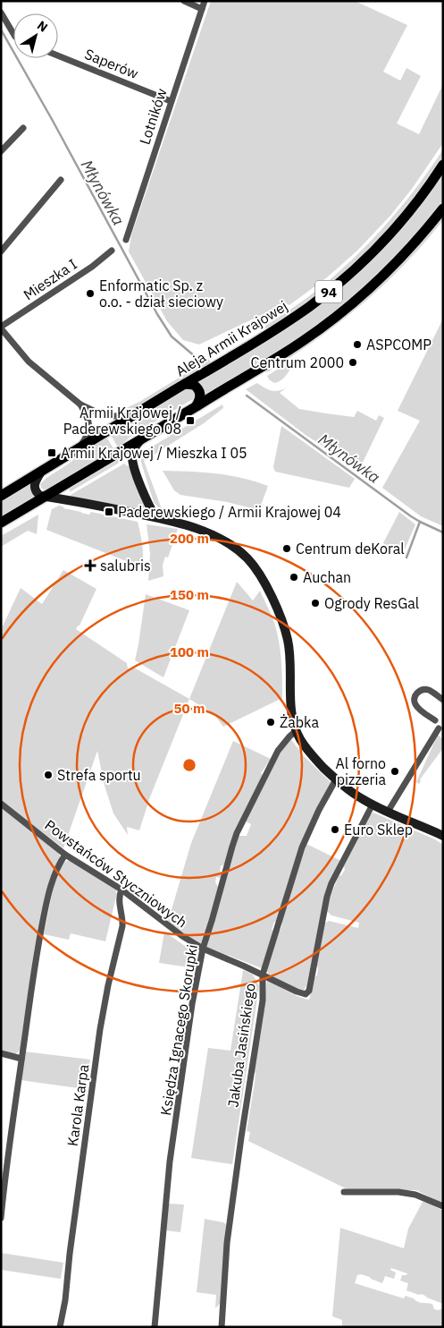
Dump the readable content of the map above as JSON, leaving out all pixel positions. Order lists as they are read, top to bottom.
{
  "streets": {
    "main road": ["94", "Aleja Armii Krajowej"],
    "street": [
      "Saperów",
      "Lotników",
      "Mieszka I",
      "Powstańców Styczniowych",
      "Księdza Ignacego Skorupki",
      "Jakuba Jasińskiego",
      "Karola Karpa"
    ]
  },
  "crossings": [
    ["Saperów", "Lotników"],
    ["Mieszka I", "Aleja Armii Krajowej"],
    ["Powstańców Styczniowych", "Księdza Ignacego Skorupki"],
    ["Powstańców Styczniowych", "Jakuba Jasińskiego"],
    ["Powstańców Styczniowych", "Karola Karpa"]
  ],
  "water": ["Młynówka"],
  "places": {
    "other": [
      "Enformatic Sp. z o.o. - dział sieciowy",
      "ASPCOMP",
      "Centrum 2000",
      "Centrum deKoral",
      "Auchan",
      "Ogrody ResGal",
      "Żabka",
      "Al forno pizzeria",
      "Strefa sportu",
      "Euro Sklep"
    ],
    "transit": ["Armii Krajowej / Paderewskiego 08", "Armii Krajowej / Mieszka I 05", "Paderewskiego / Armii Krajowej 04"],
    "health": ["salubris"]
  },
  "north": "top right",
  "rings": [
    "200 m",
    "150 m",
    "100 m",
    "50 m"
  ]
}
